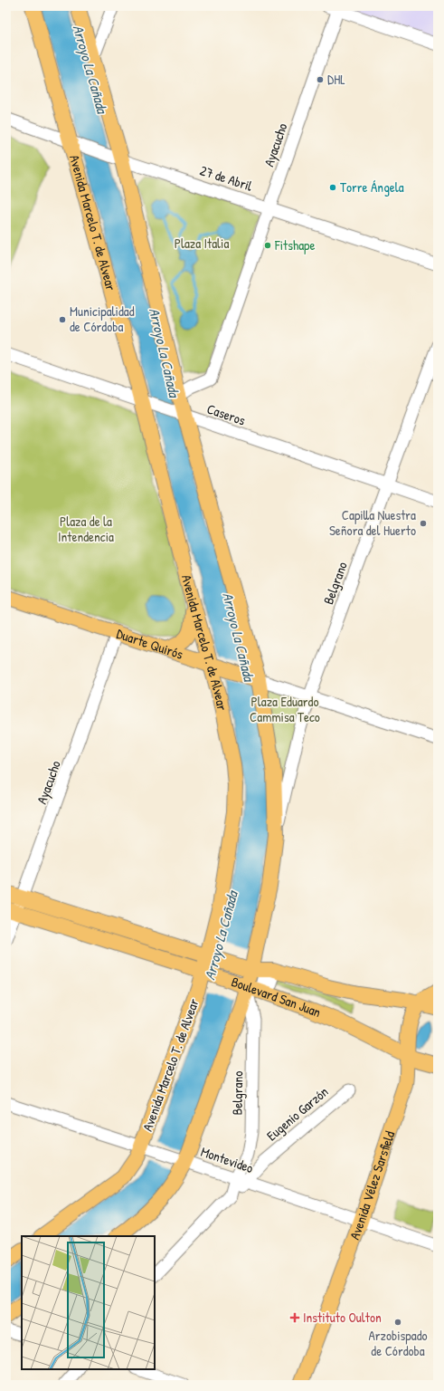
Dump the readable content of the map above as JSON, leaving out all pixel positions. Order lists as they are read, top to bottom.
{
  "streets": {
    "main road": [
      "Avenida Marcelo T. de Alvear",
      "Duarte Quirós",
      "Boulevard San Juan",
      "Avenida Vélez Sarsfield"
    ],
    "street": [
      "Ayacucho",
      "27 de Abril",
      "Caseros",
      "Belgrano",
      "Eugenio Garzón",
      "Montevideo"
    ]
  },
  "crossings": [
    ["Ayacucho", "27 de Abril"],
    ["Ayacucho", "Duarte Quirós"],
    ["Ayacucho", "Boulevard San Juan"],
    ["27 de Abril", "Avenida Marcelo T. de Alvear"],
    ["Avenida Marcelo T. de Alvear", "Caseros"],
    ["Avenida Marcelo T. de Alvear", "Duarte Quirós"],
    ["Avenida Marcelo T. de Alvear", "Boulevard San Juan"],
    ["Avenida Marcelo T. de Alvear", "Montevideo"],
    ["Caseros", "Belgrano"],
    ["Belgrano", "Duarte Quirós"],
    ["Belgrano", "Boulevard San Juan"],
    ["Belgrano", "Eugenio Garzón"],
    ["Belgrano", "Montevideo"],
    ["Boulevard San Juan", "Avenida Vélez Sarsfield"],
    ["Eugenio Garzón", "Montevideo"],
    ["Montevideo", "Avenida Vélez Sarsfield"]
  ],
  "water": ["Arroyo La Cañada"],
  "parks": ["Plaza Italia", "Plaza de la Intendencia", "Plaza Eduardo Cammisa Teco"],
  "places": {
    "other": [
      "DHL",
      "Torre Ángela",
      "Fitshape",
      "Municipalidad de Córdoba",
      "Capilla Nuestra Señora del Huerto",
      "Arzobispado de Córdoba"
    ],
    "health": ["Instituto Oulton"]
  }
}
